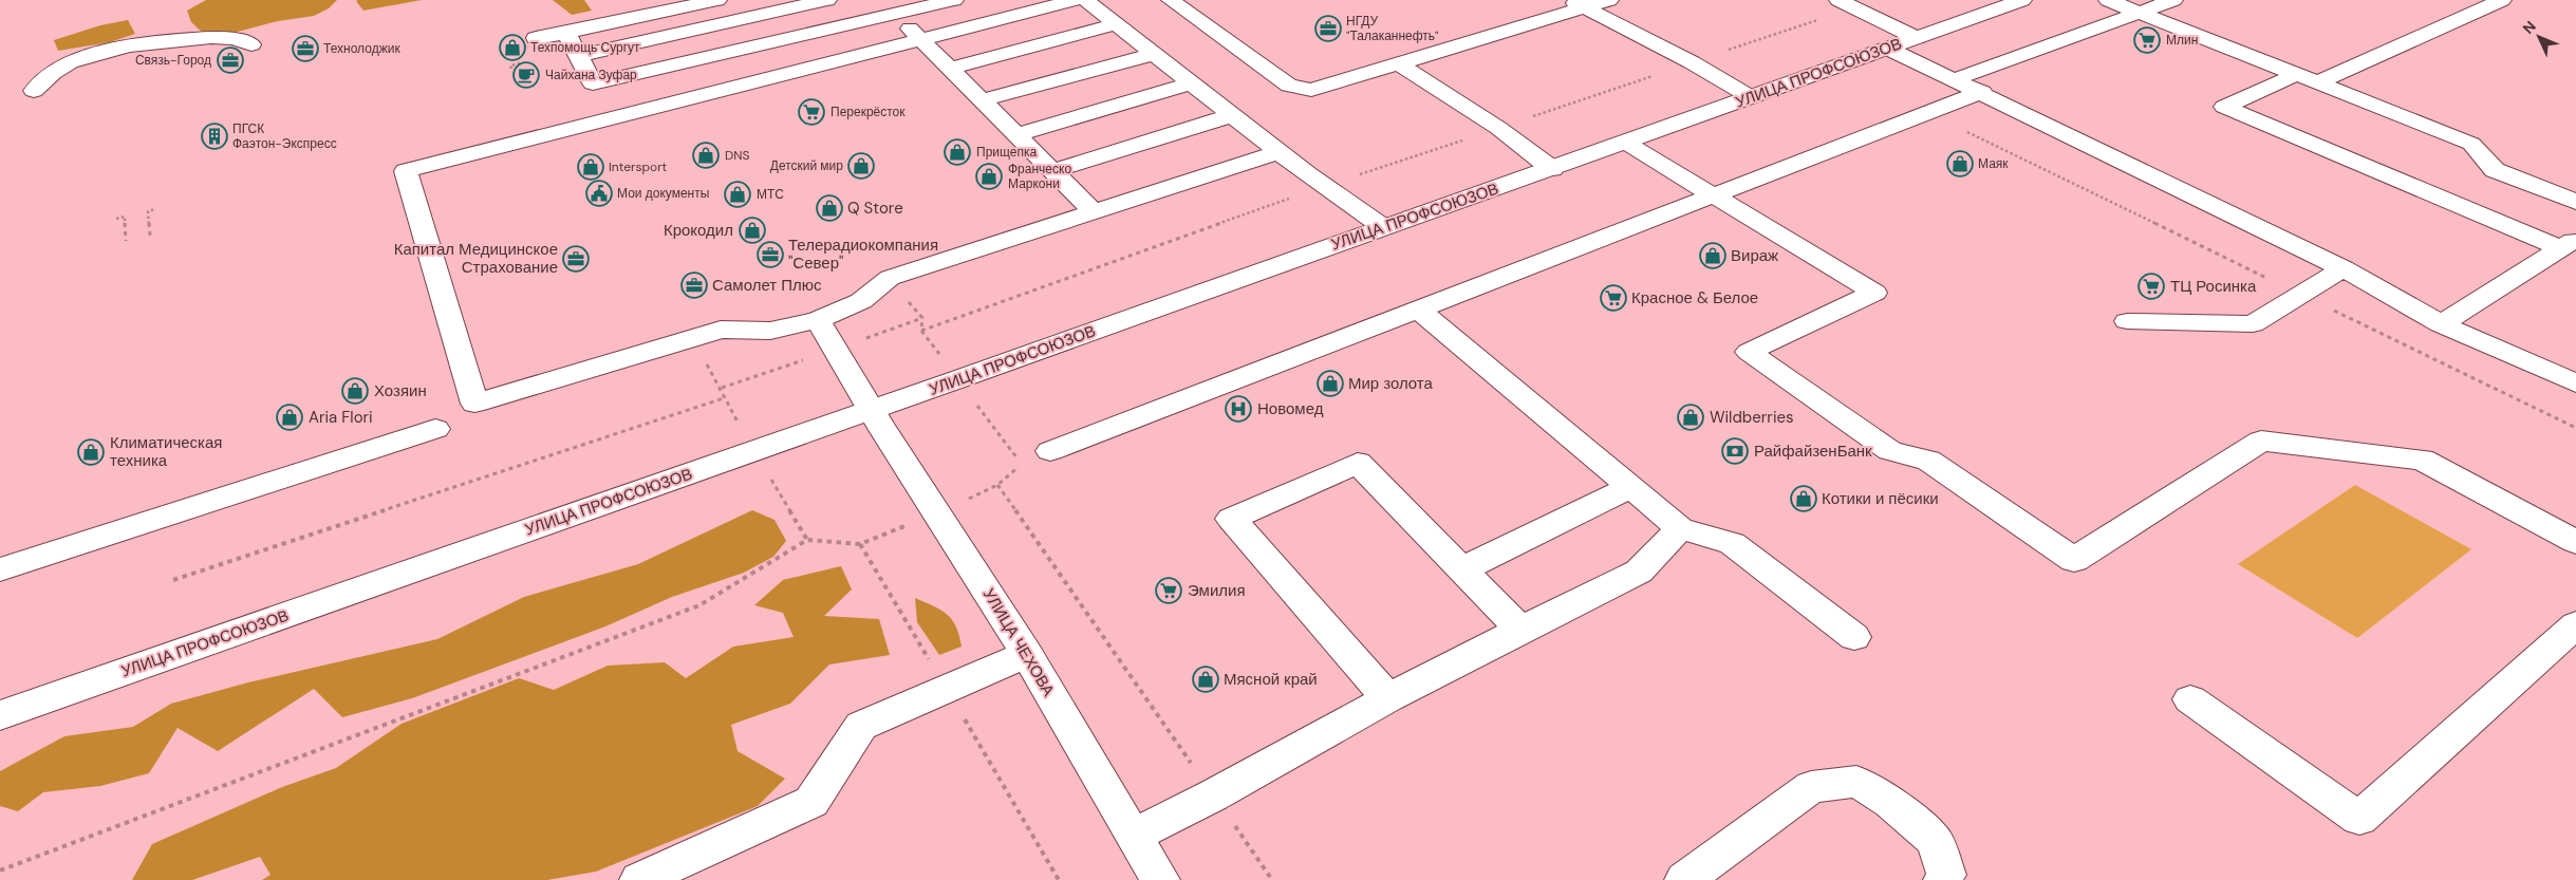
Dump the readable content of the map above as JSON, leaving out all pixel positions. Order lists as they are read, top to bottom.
{
  "streets": {
    "main road": ["УЛИЦА ПРОФСОЮЗОВ", "УЛИЦА ЧЕХОВА"]
  },
  "crossings": [
    ["УЛИЦА ПРОФСОЮЗОВ", "УЛИЦА ЧЕХОВА"]
  ],
  "places": {
    "office": [
      "НГДУ \"Талаканнефть\"",
      "Технолоджик",
      "Связь-Город",
      "Телерадиокомпания \"Север\"",
      "Капитал Медицинское Страхование",
      "Самолет Плюс"
    ],
    "supermarket": [
      "Млин",
      "Перекрёсток",
      "ТЦ Росинка",
      "Красное & Белое",
      "Эмилия"
    ],
    "shop": [
      "Техпомощь Сургут",
      "Прищепка",
      "DNS",
      "Маяк",
      "Детский мир",
      "Intersport",
      "Франческо Маркони",
      "МТС",
      "Q Store",
      "Крокодил",
      "Вираж",
      "Мир золота",
      "Хозяин",
      "Aria Flori",
      "Wildberries",
      "Климатическая техника",
      "Котики и пёсики",
      "Мясной край"
    ],
    "cafe": ["Чайхана Зуфар"],
    "building": ["ПГСК Фаэтон-Экспресс"],
    "public building": ["Мои документы"],
    "hospital": ["Новомед"],
    "bank": ["РайфайзенБанк"]
  },
  "north": "top left"
}
